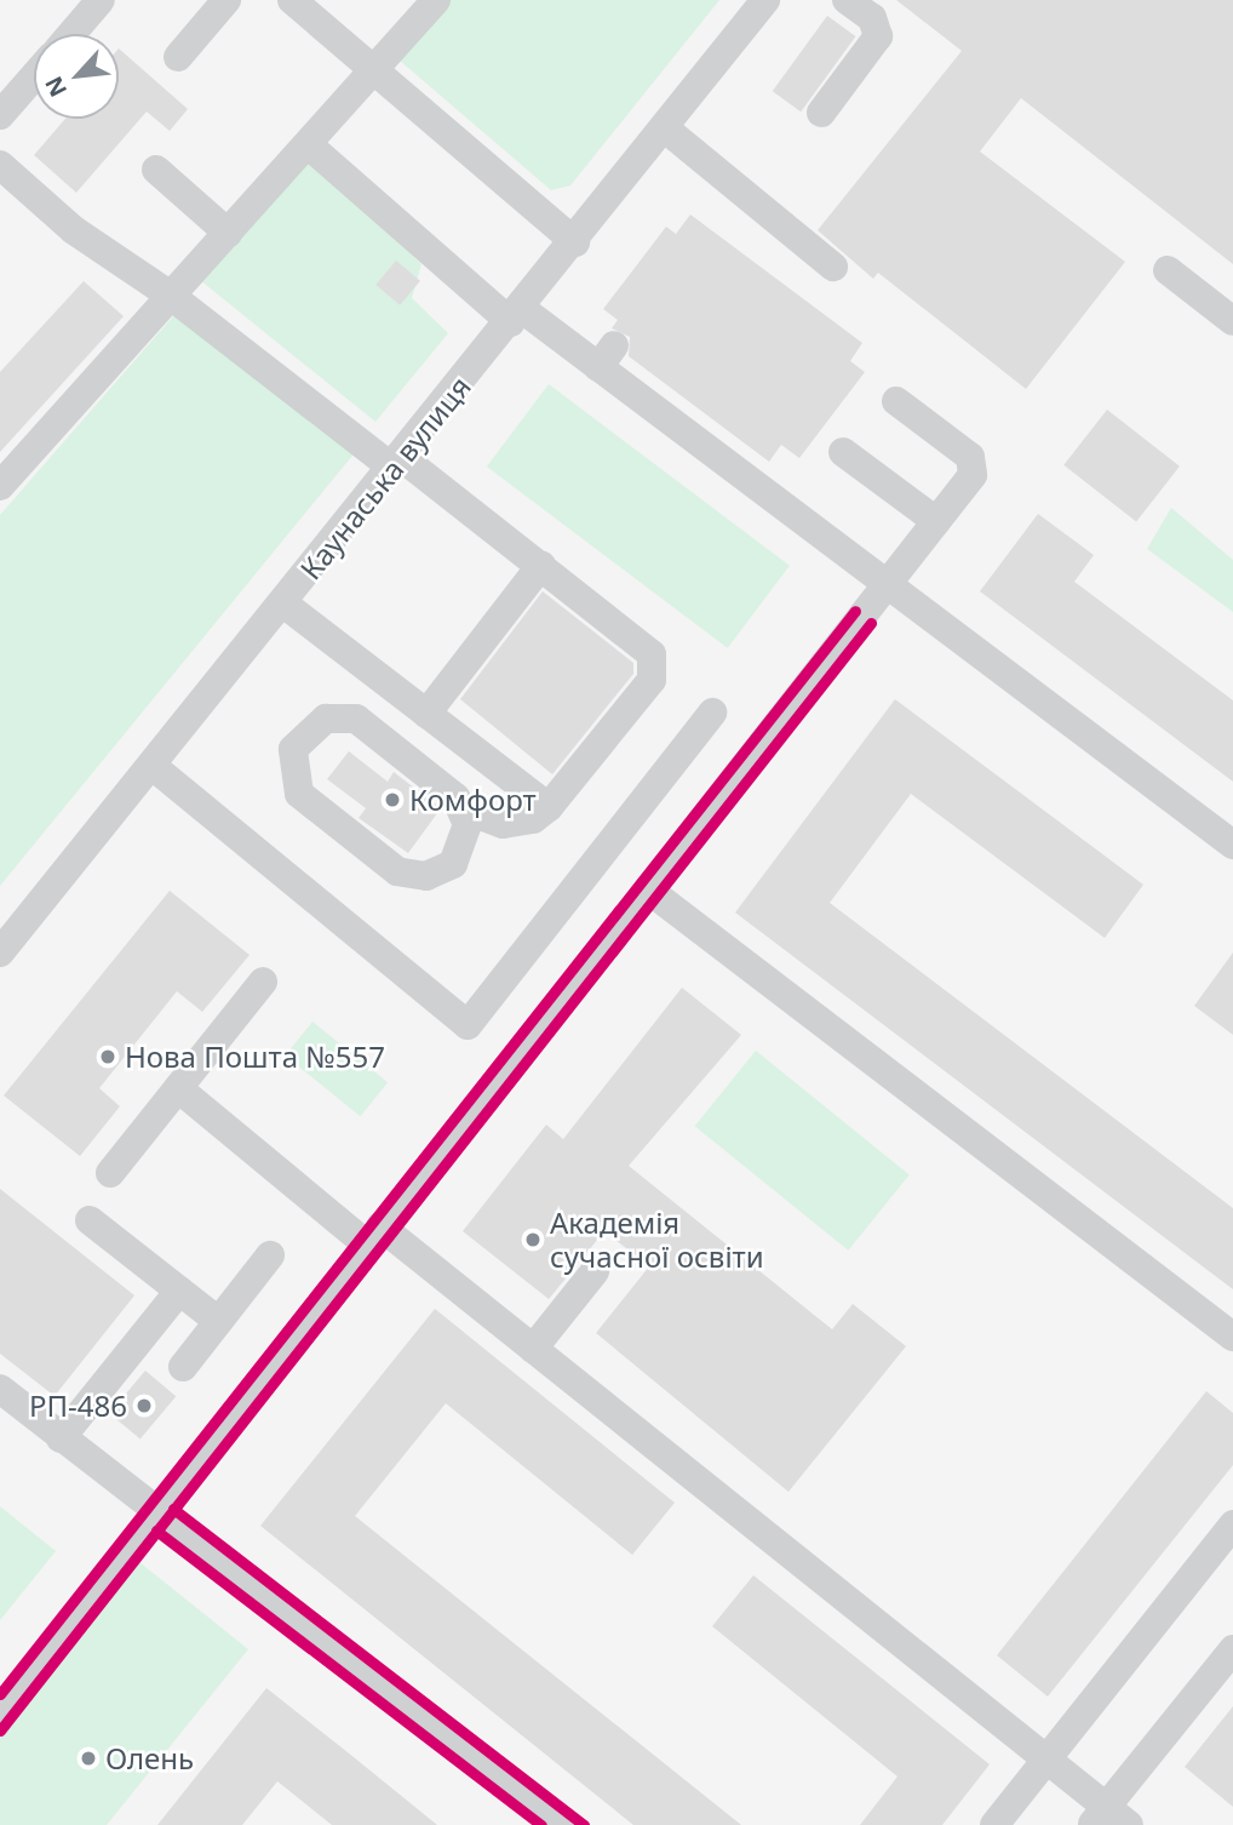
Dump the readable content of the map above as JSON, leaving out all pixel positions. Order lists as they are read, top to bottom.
{
  "streets": {
    "street": ["Каунаська вулиця"]
  },
  "places": [
    "Комфорт",
    "Нова Пошта №557",
    "Академія сучасної освіти",
    "РП-486",
    "Олень"
  ],
  "north": "bottom left"
}
